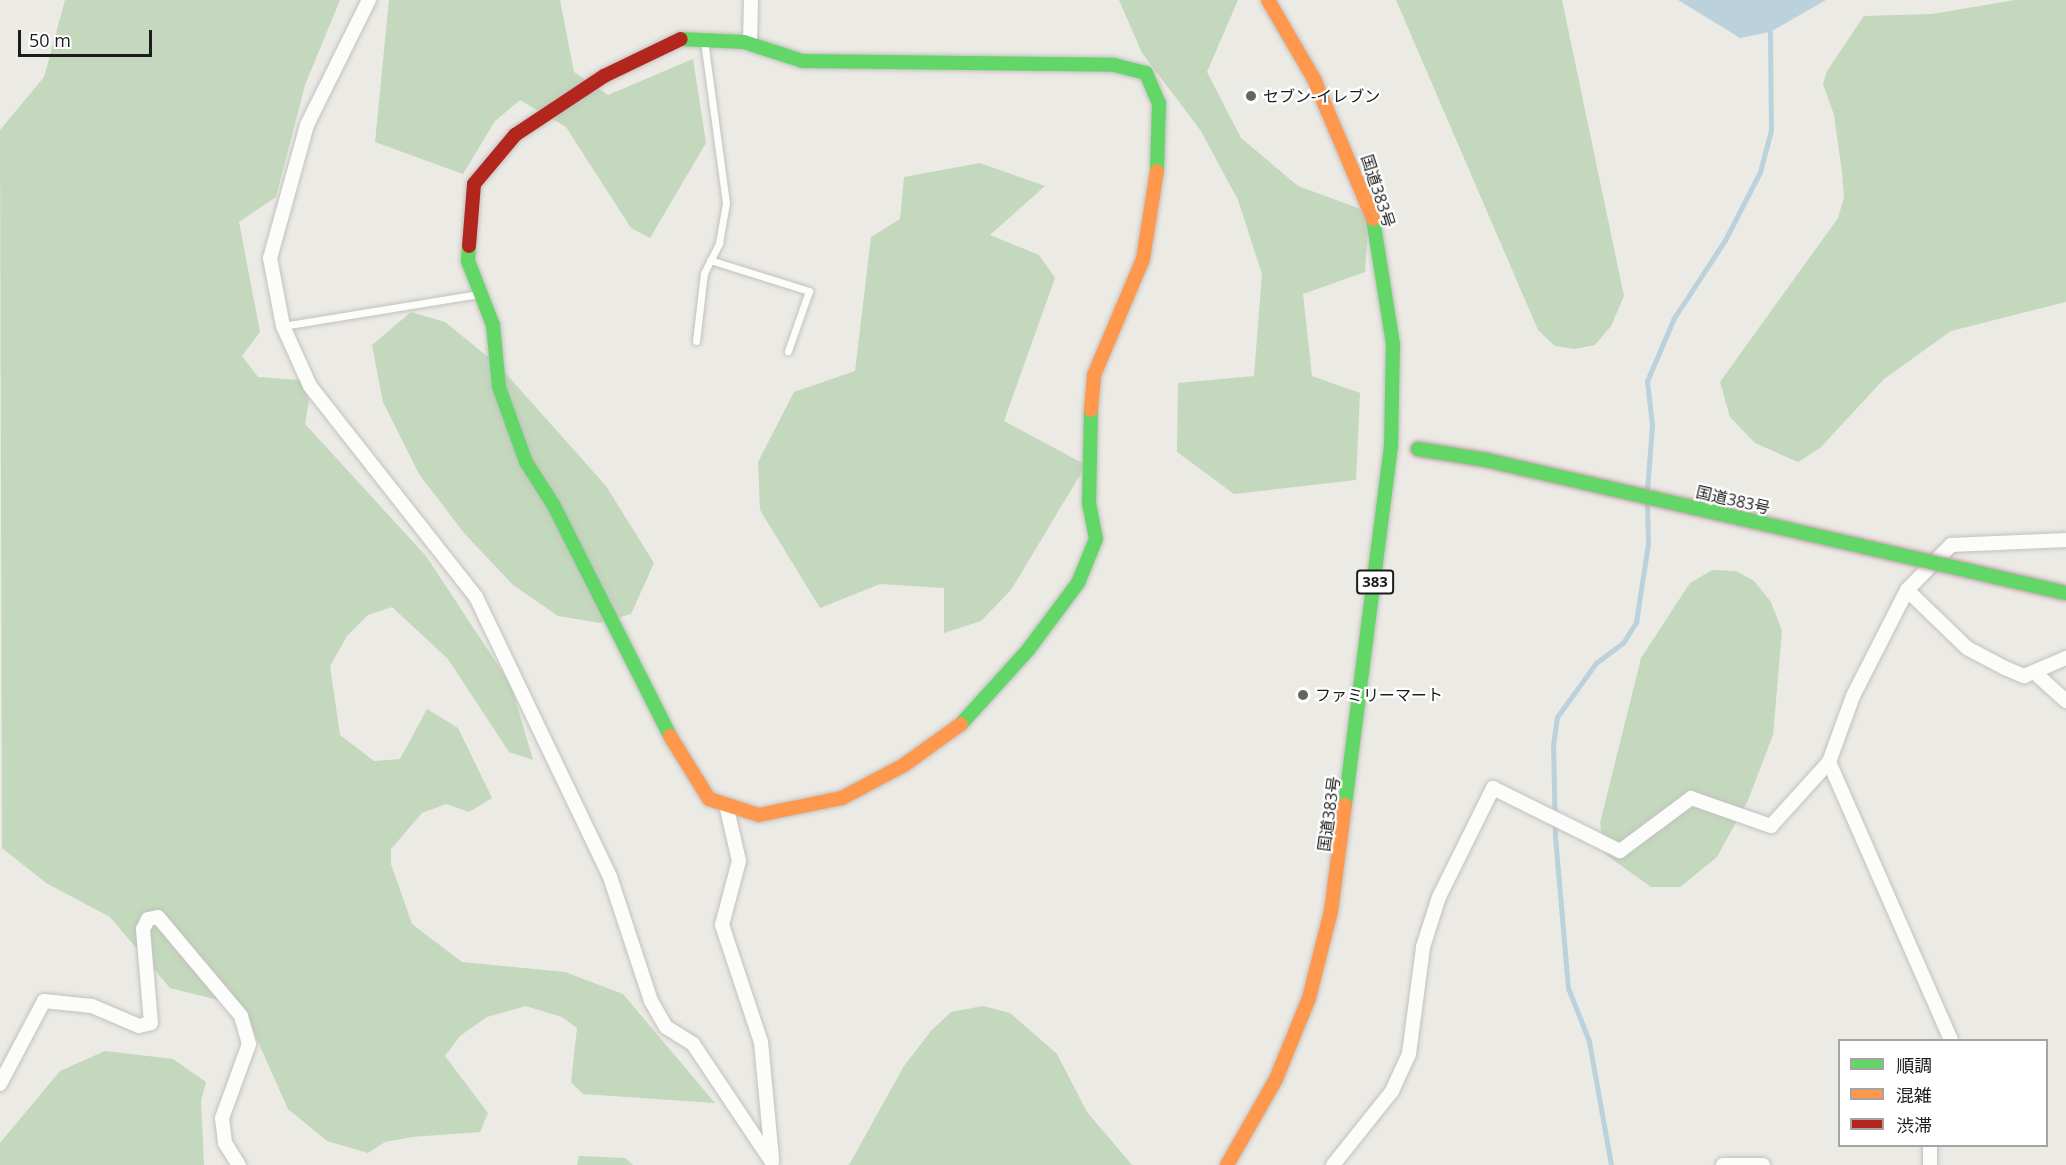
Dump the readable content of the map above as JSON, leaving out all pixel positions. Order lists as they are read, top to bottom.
{
  "streets": {
    "main road": ["国道383号", "383"]
  },
  "places": ["セブン-イレブン", "ファミリーマート"],
  "legend": ["順調", "混雑", "渋滞"],
  "scale_bar": "50 m"
}
